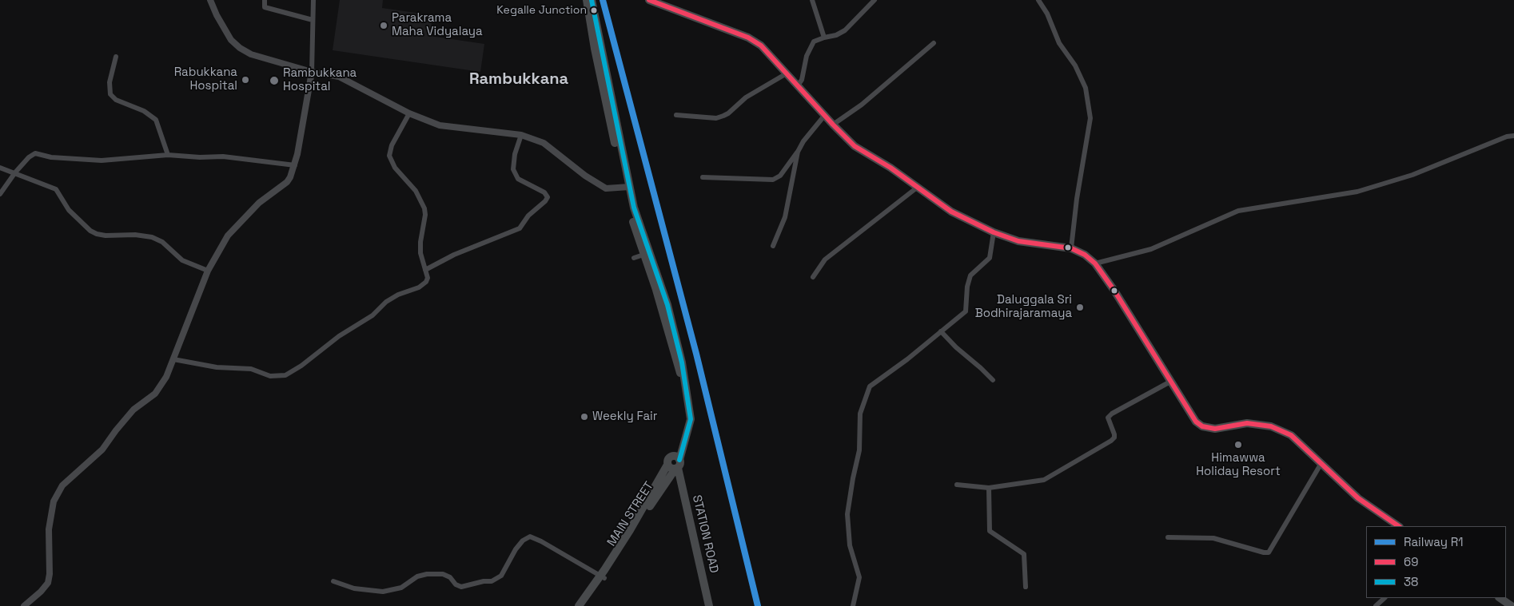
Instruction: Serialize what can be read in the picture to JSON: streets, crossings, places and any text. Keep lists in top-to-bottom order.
{
  "streets": {
    "main road": ["MAIN STREET", "STATION ROAD"]
  },
  "crossings": [
    ["MAIN STREET", "STATION ROAD"]
  ],
  "districts": ["Rambukkana"],
  "places": [
    "Kegalle Junction",
    "Parakrama Maha Vidyalaya",
    "Rabukkana Hospital",
    "Rambukkana Hospital",
    "Daluggala Sri Bodhirajaramaya",
    "Weekly Fair",
    "Himawwa Holiday Resort"
  ],
  "lines": ["rail line R1", "transit line 69", "transit line 38"],
  "legend": ["Railway R1", "69", "38"]
}
